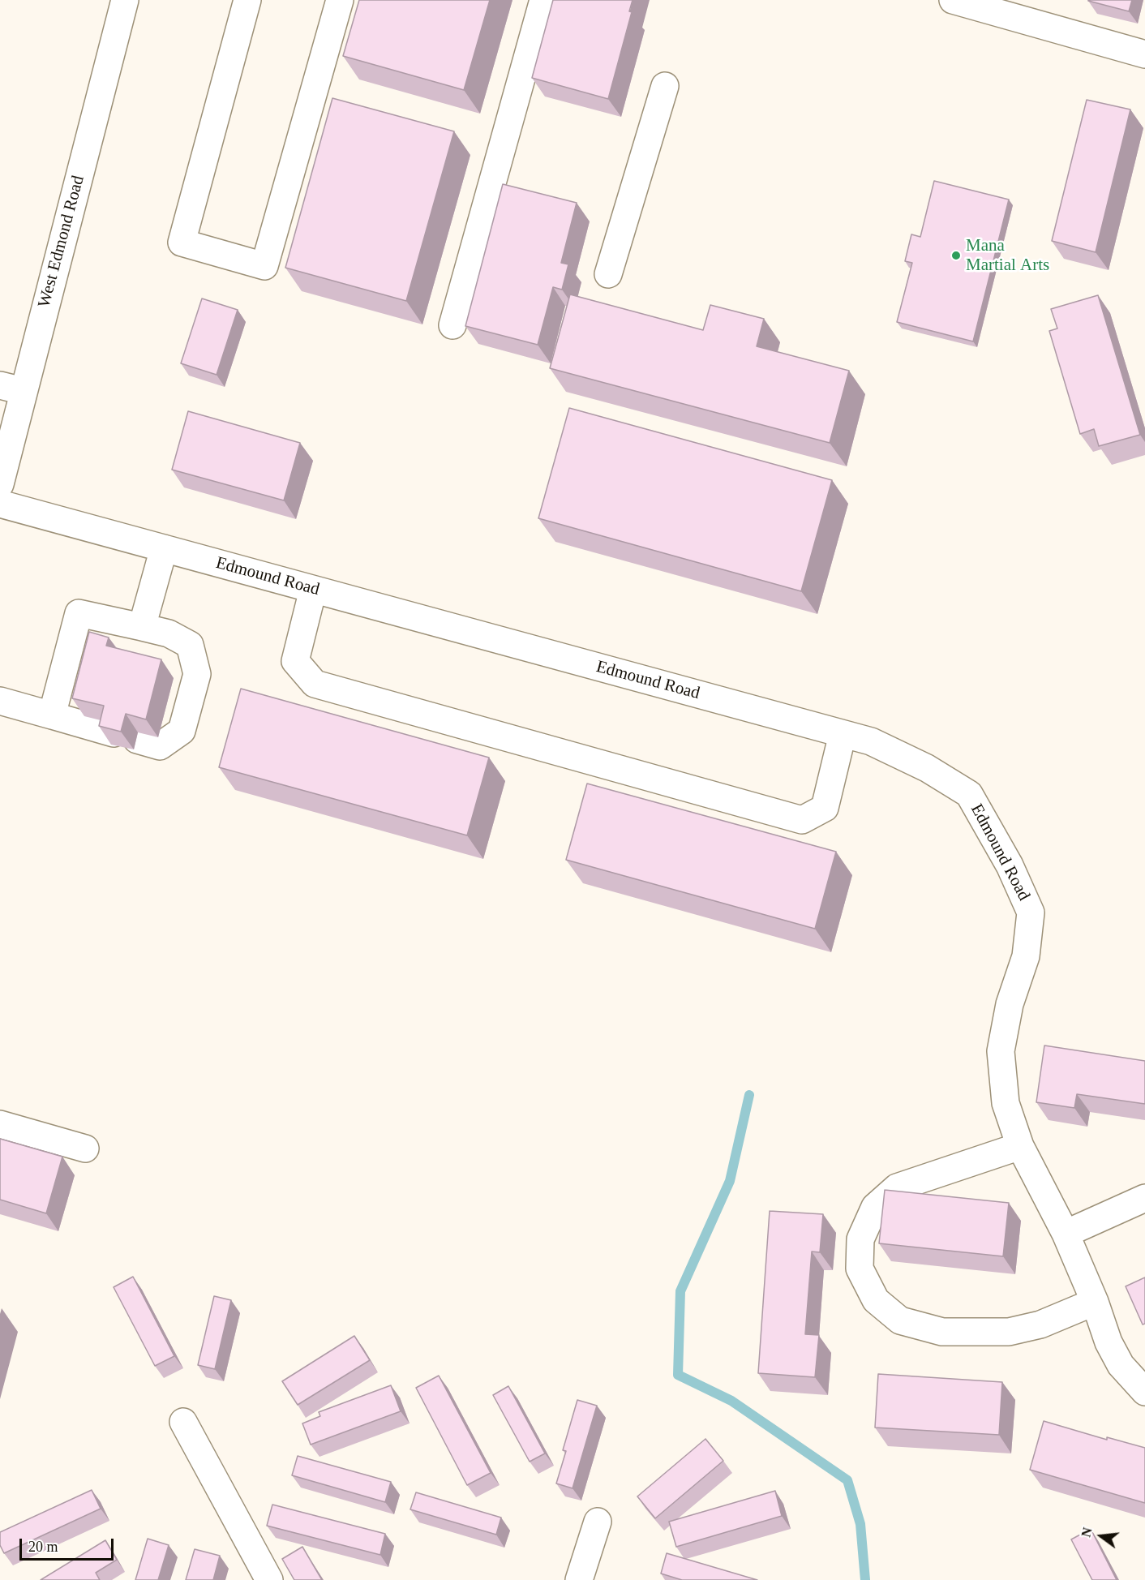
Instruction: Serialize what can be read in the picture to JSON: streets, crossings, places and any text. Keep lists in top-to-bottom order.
{
  "streets": {
    "street": ["West Edmond Road", "Edmound Road"]
  },
  "places": ["Mana Martial Arts"],
  "scale_bar": "20 m",
  "north": "left"
}
